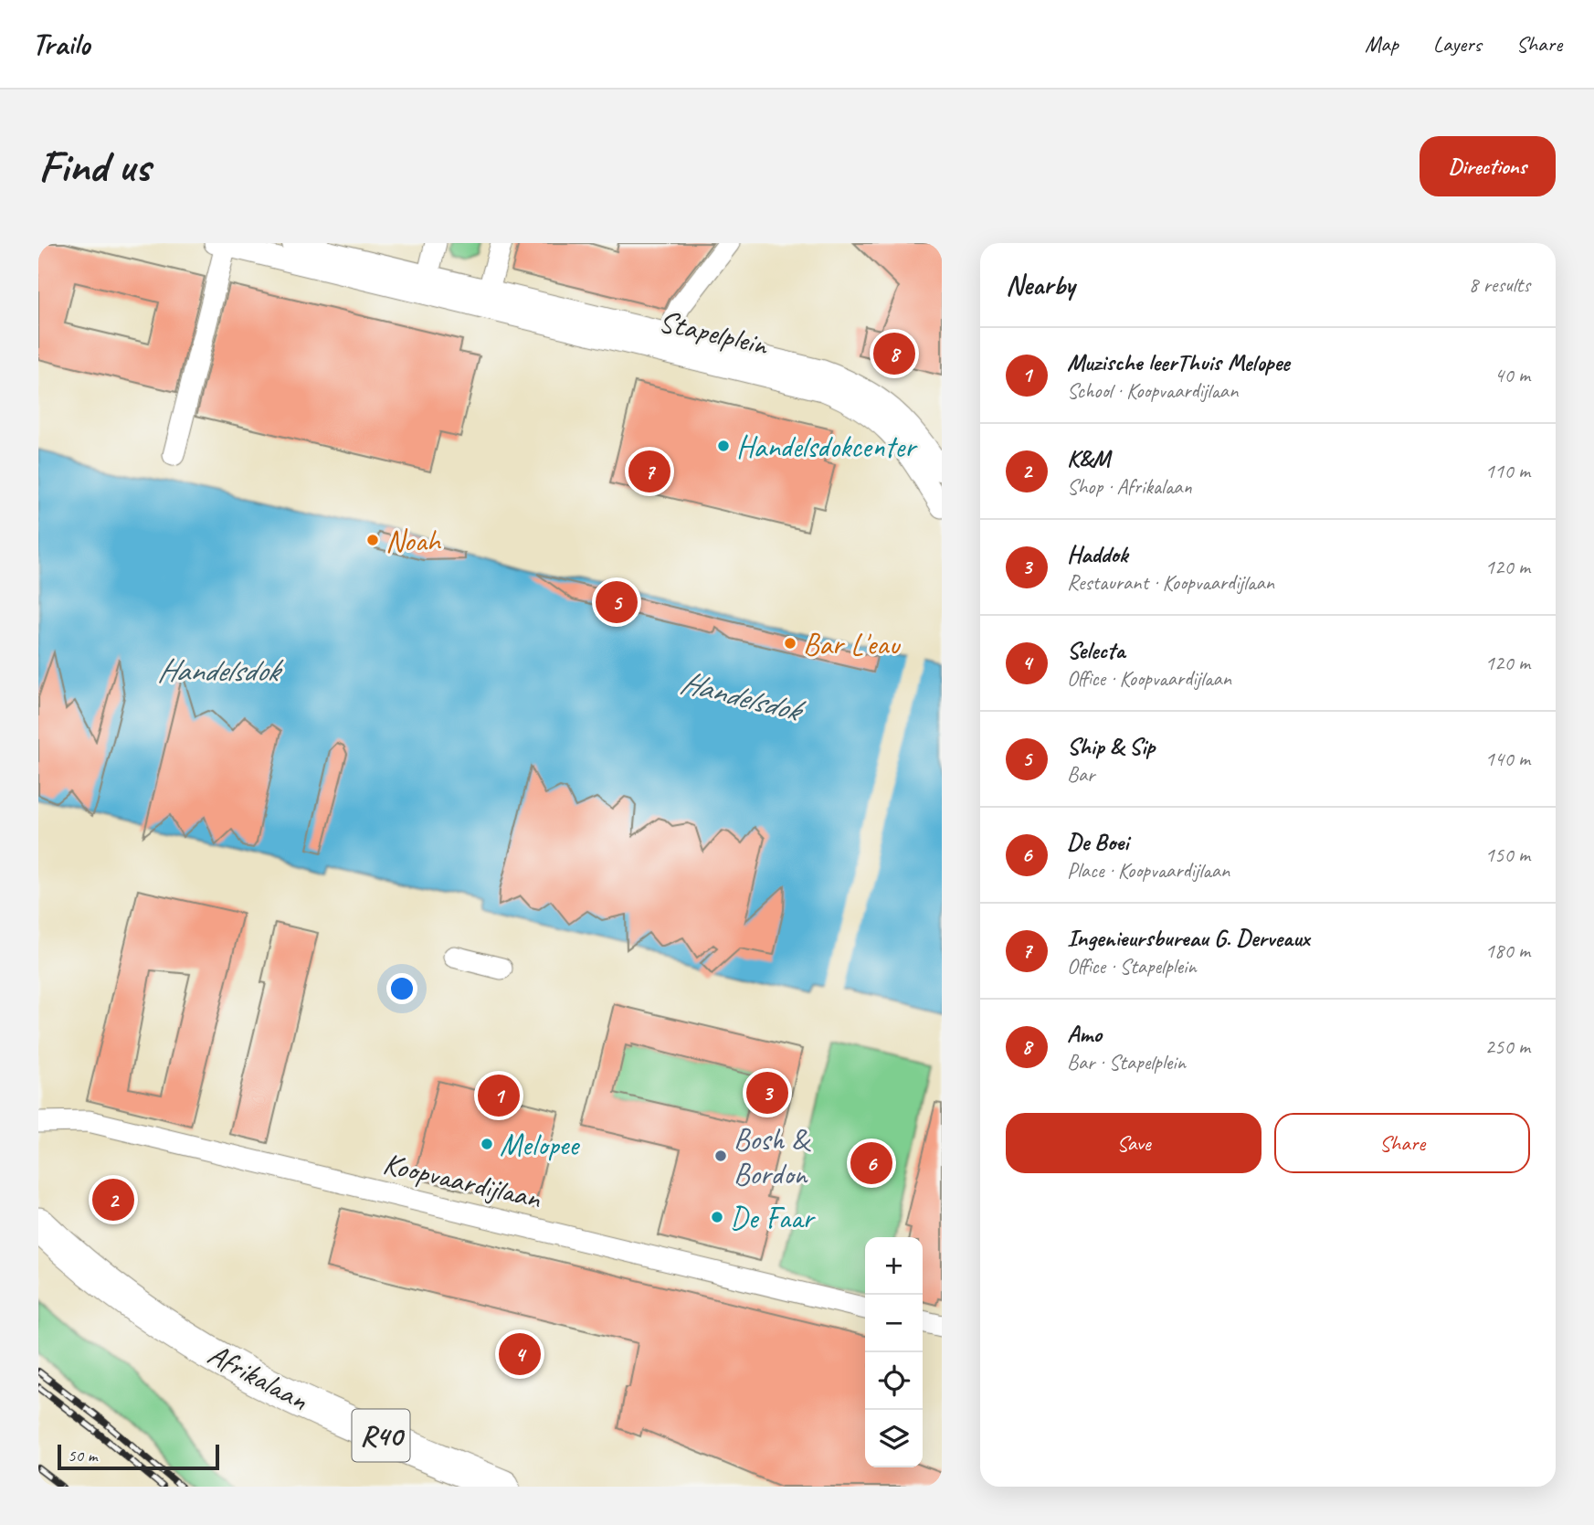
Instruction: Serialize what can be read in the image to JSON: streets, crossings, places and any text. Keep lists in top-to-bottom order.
{
  "streets": {
    "main road": ["Afrikalaan", "R40"],
    "street": ["Stapelplein", "Koopvaardijlaan"]
  },
  "water": ["Handelsdok"],
  "places": [
    "Handelsdokcenter",
    "Noah",
    "Bar L'eau",
    "Melopee",
    "Bosh & Bordon",
    "De Faar"
  ],
  "scale_bar": "50 m",
  "page": {
    "header": "Trailo",
    "nav": ["Map", "Layers", "Share"],
    "buttons": [
      "Directions",
      ["Save", "Share"]
    ],
    "title": "Find us",
    "heading": ["Nearby", "8 results"],
    "list": [
      {
        "mark": "1",
        "name": "Muzische leerThuis Melopee",
        "note": "School · Koopvaardijlaan",
        "value": "40 m"
      },
      {
        "mark": "2",
        "name": "K&M",
        "note": "Shop · Afrikalaan",
        "value": "110 m"
      },
      {
        "mark": "3",
        "name": "Haddok",
        "note": "Restaurant · Koopvaardijlaan",
        "value": "120 m"
      },
      {
        "mark": "4",
        "name": "Selecta",
        "note": "Office · Koopvaardijlaan",
        "value": "120 m"
      },
      {
        "mark": "5",
        "name": "Ship & Sip",
        "note": "Bar",
        "value": "140 m"
      },
      {
        "mark": "6",
        "name": "De Boei",
        "note": "Place · Koopvaardijlaan",
        "value": "150 m"
      },
      {
        "mark": "7",
        "name": "Ingenieursbureau G. Derveaux",
        "note": "Office · Stapelplein",
        "value": "180 m"
      },
      {
        "mark": "8",
        "name": "Amo",
        "note": "Bar · Stapelplein",
        "value": "250 m"
      }
    ],
    "pins": [
      "8",
      "7",
      "5",
      "3",
      "1",
      "6",
      "2",
      "4"
    ],
    "map_buttons": ["+", "−"],
    "scale": "50 m"
  }
}
